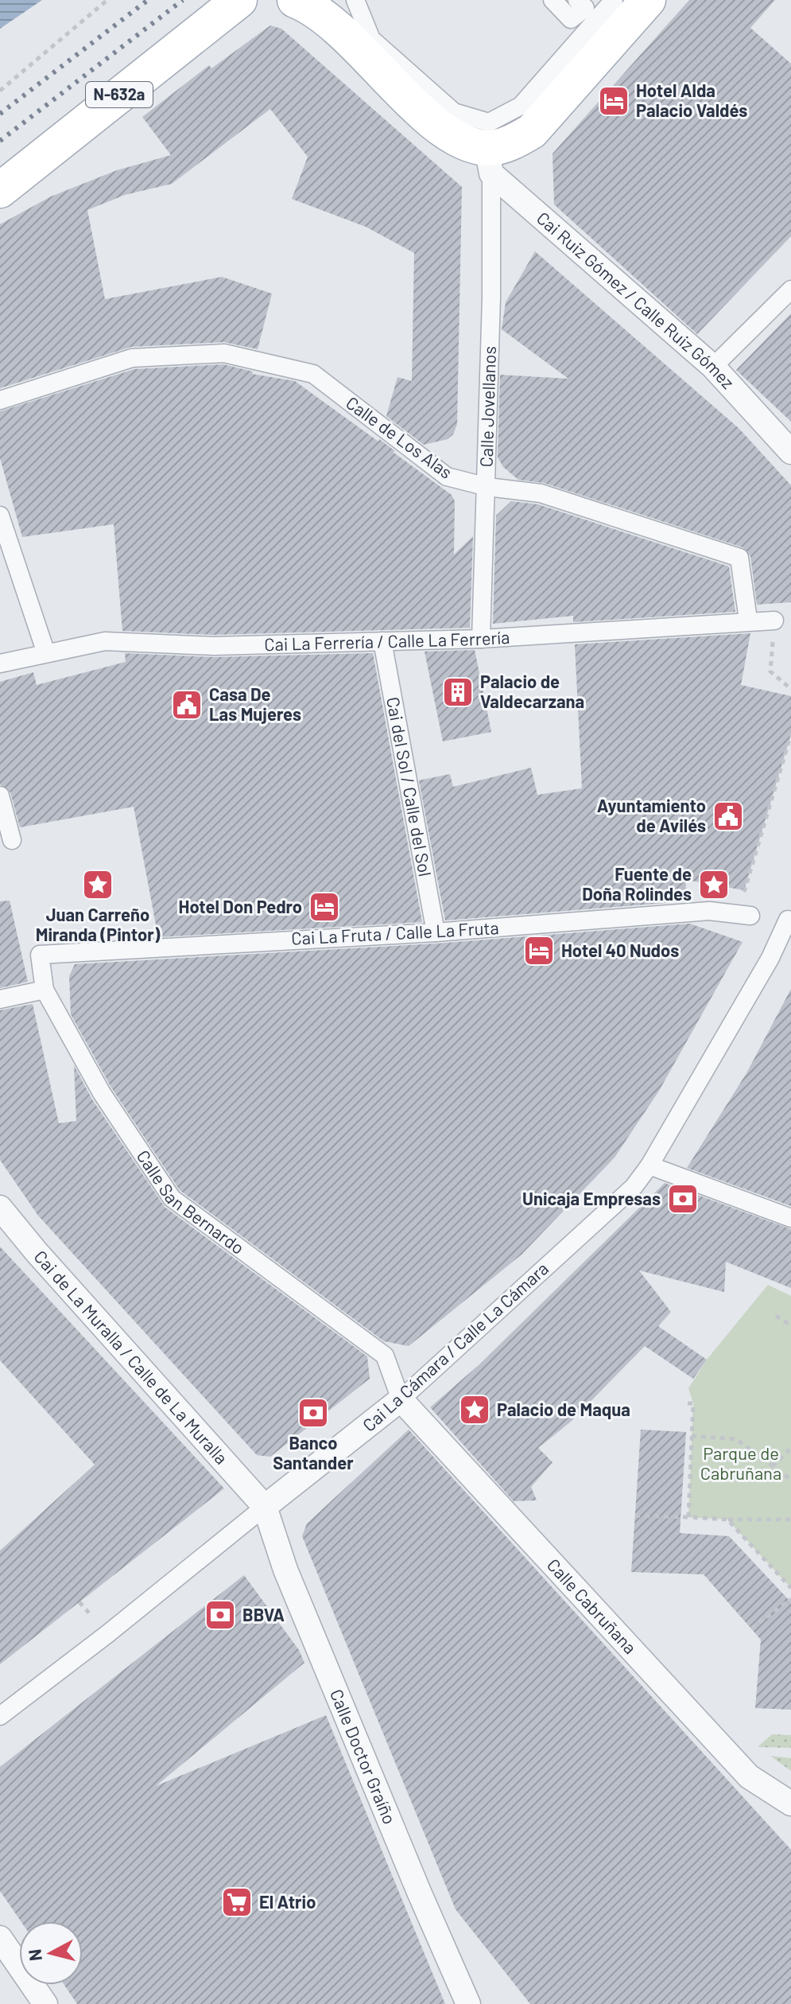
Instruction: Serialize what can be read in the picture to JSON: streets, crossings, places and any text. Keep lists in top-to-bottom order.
{
  "streets": {
    "main road": ["N-632a"],
    "street": [
      "Cai Ruiz Gómez / Calle Ruiz Gómez",
      "Calle Jovellanos",
      "Calle de Los Alas",
      "Cai La Ferrería / Calle La Ferrería",
      "Cai del Sol / Calle del Sol",
      "Cai La Fruta / Calle La Fruta",
      "Calle San Bernardo",
      "Cai La Cámara / Calle La Cámara",
      "Cai de La Muralla / Calle de La Muralla",
      "Calle Cabruñana",
      "Calle Doctor Graíño"
    ]
  },
  "crossings": [
    ["Cai Ruiz Gómez / Calle Ruiz Gómez", "Calle Jovellanos"],
    ["Calle Jovellanos", "Calle de Los Alas"],
    ["Calle Jovellanos", "Cai La Ferrería / Calle La Ferrería"],
    ["Calle de Los Alas", "Cai La Ferrería / Calle La Ferrería"],
    ["Cai La Ferrería / Calle La Ferrería", "Cai del Sol / Calle del Sol"],
    ["Cai del Sol / Calle del Sol", "Cai La Fruta / Calle La Fruta"],
    ["Cai La Fruta / Calle La Fruta", "Calle San Bernardo"],
    ["Calle San Bernardo", "Cai La Cámara / Calle La Cámara"],
    ["Calle San Bernardo", "Calle Cabruñana"],
    ["Cai La Cámara / Calle La Cámara", "Cai de La Muralla / Calle de La Muralla"],
    ["Cai La Cámara / Calle La Cámara", "Calle Cabruñana"],
    ["Cai La Cámara / Calle La Cámara", "Calle Doctor Graíño"],
    ["Cai de La Muralla / Calle de La Muralla", "Calle Doctor Graíño"]
  ],
  "parks": ["Parque de Cabruñana"],
  "places": {
    "hotel": ["Hotel Alda Palacio Valdés", "Hotel Don Pedro", "Hotel 40 Nudos"],
    "building": ["Palacio de Valdecarzana"],
    "public building": ["Casa De Las Mujeres", "Ayuntamiento de Avilés"],
    "place": ["Juan Carreño Miranda (Pintor)", "Fuente de Doña Rolindes", "Palacio de Maqua"],
    "bank": ["Unicaja Empresas", "Banco Santander", "BBVA"],
    "supermarket": ["El Atrio"]
  },
  "north": "left"
}
